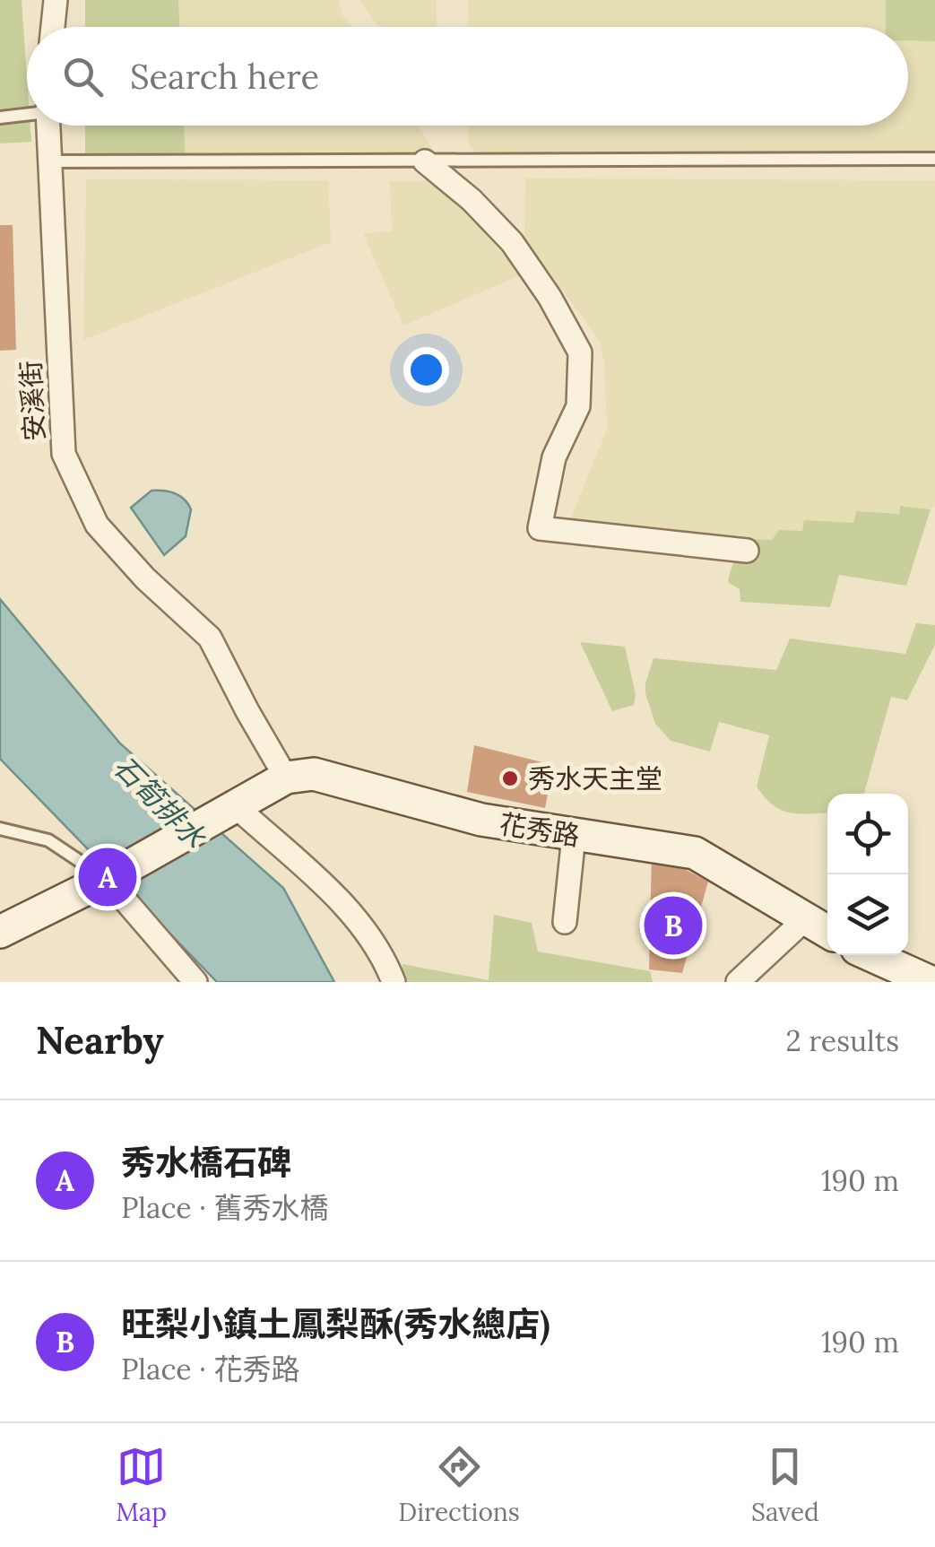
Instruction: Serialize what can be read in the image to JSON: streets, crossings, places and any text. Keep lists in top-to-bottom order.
{
  "streets": {
    "street": ["安溪街", "花秀路"]
  },
  "crossings": [
    ["安溪街", "花秀路"]
  ],
  "water": ["石筍排水"],
  "places": ["秀水天主堂"],
  "page": {
    "search": "Search here",
    "pins": ["A", "B"],
    "heading": ["Nearby", "2 results"],
    "list": [
      {
        "mark": "A",
        "name": "秀水橋石碑",
        "note": "Place · 舊秀水橋",
        "value": "190 m"
      },
      {
        "mark": "B",
        "name": "旺梨小鎮土鳳梨酥(秀水總店)",
        "note": "Place · 花秀路",
        "value": "190 m"
      }
    ],
    "nav": ["Map", "Directions", "Saved"]
  }
}
